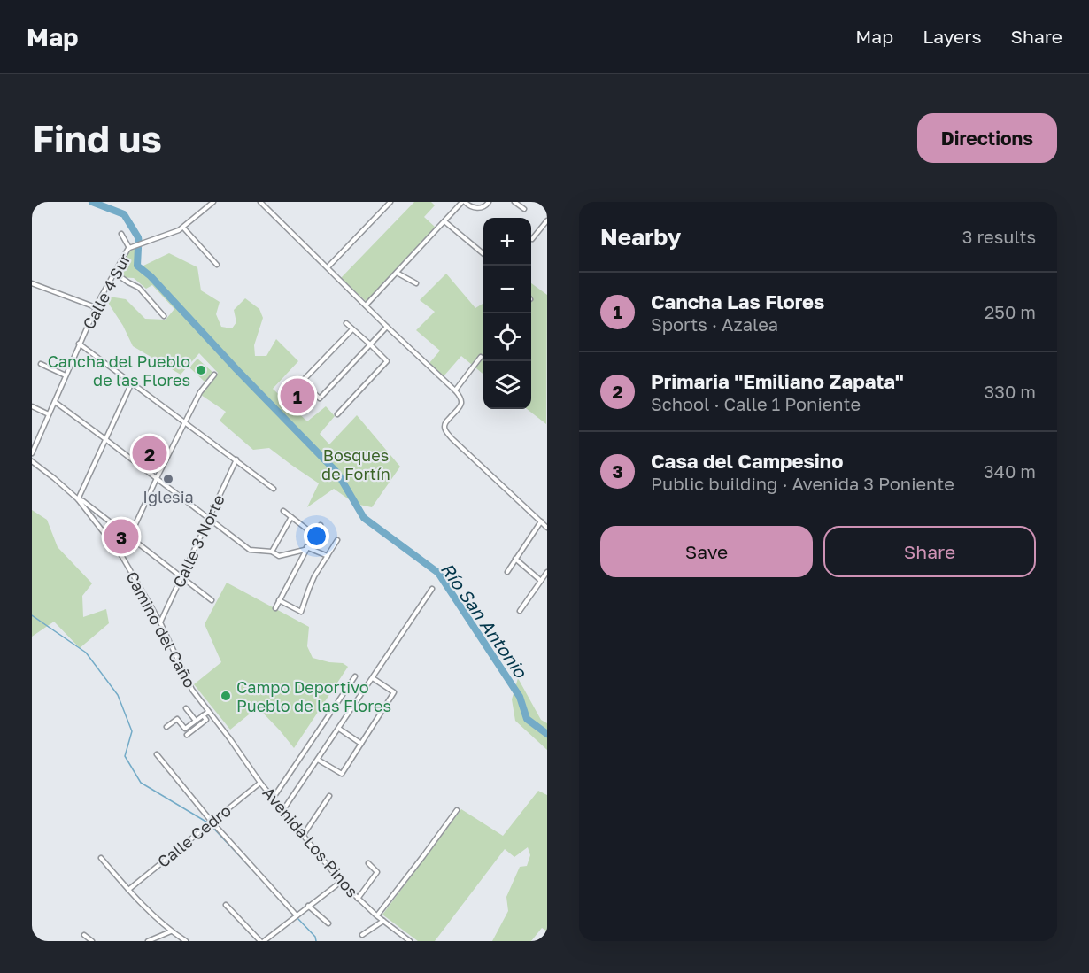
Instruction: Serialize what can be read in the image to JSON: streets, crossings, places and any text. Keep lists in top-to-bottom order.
{
  "streets": {
    "street": [
      "Calle 4 Sur",
      "Calle 3 Norte",
      "Camino del Caño",
      "Calle Cedro",
      "Avenida Los Pinos"
    ]
  },
  "crossings": [
    ["Calle 3 Norte", "Camino del Caño"],
    ["Camino del Caño", "Calle Cedro"],
    ["Camino del Caño", "Avenida Los Pinos"],
    ["Calle Cedro", "Avenida Los Pinos"]
  ],
  "water": ["Río San Antonio"],
  "parks": ["Bosques de Fortín"],
  "places": ["Cancha del Pueblo de las Flores", "Iglesia", "Campo Deportivo Pueblo de las Flores"],
  "page": {
    "header": "Map",
    "nav": ["Map", "Layers", "Share"],
    "buttons": [
      "Directions",
      ["Save", "Share"]
    ],
    "title": "Find us",
    "heading": ["Nearby", "3 results"],
    "map_buttons": ["+", "−"],
    "list": [
      {
        "mark": "1",
        "name": "Cancha Las Flores",
        "note": "Sports · Azalea",
        "value": "250 m"
      },
      {
        "mark": "2",
        "name": "Primaria \"Emiliano Zapata\"",
        "note": "School · Calle 1 Poniente",
        "value": "330 m"
      },
      {
        "mark": "3",
        "name": "Casa del Campesino",
        "note": "Public building · Avenida 3 Poniente",
        "value": "340 m"
      }
    ],
    "pins": ["1", "2", "3"]
  }
}
